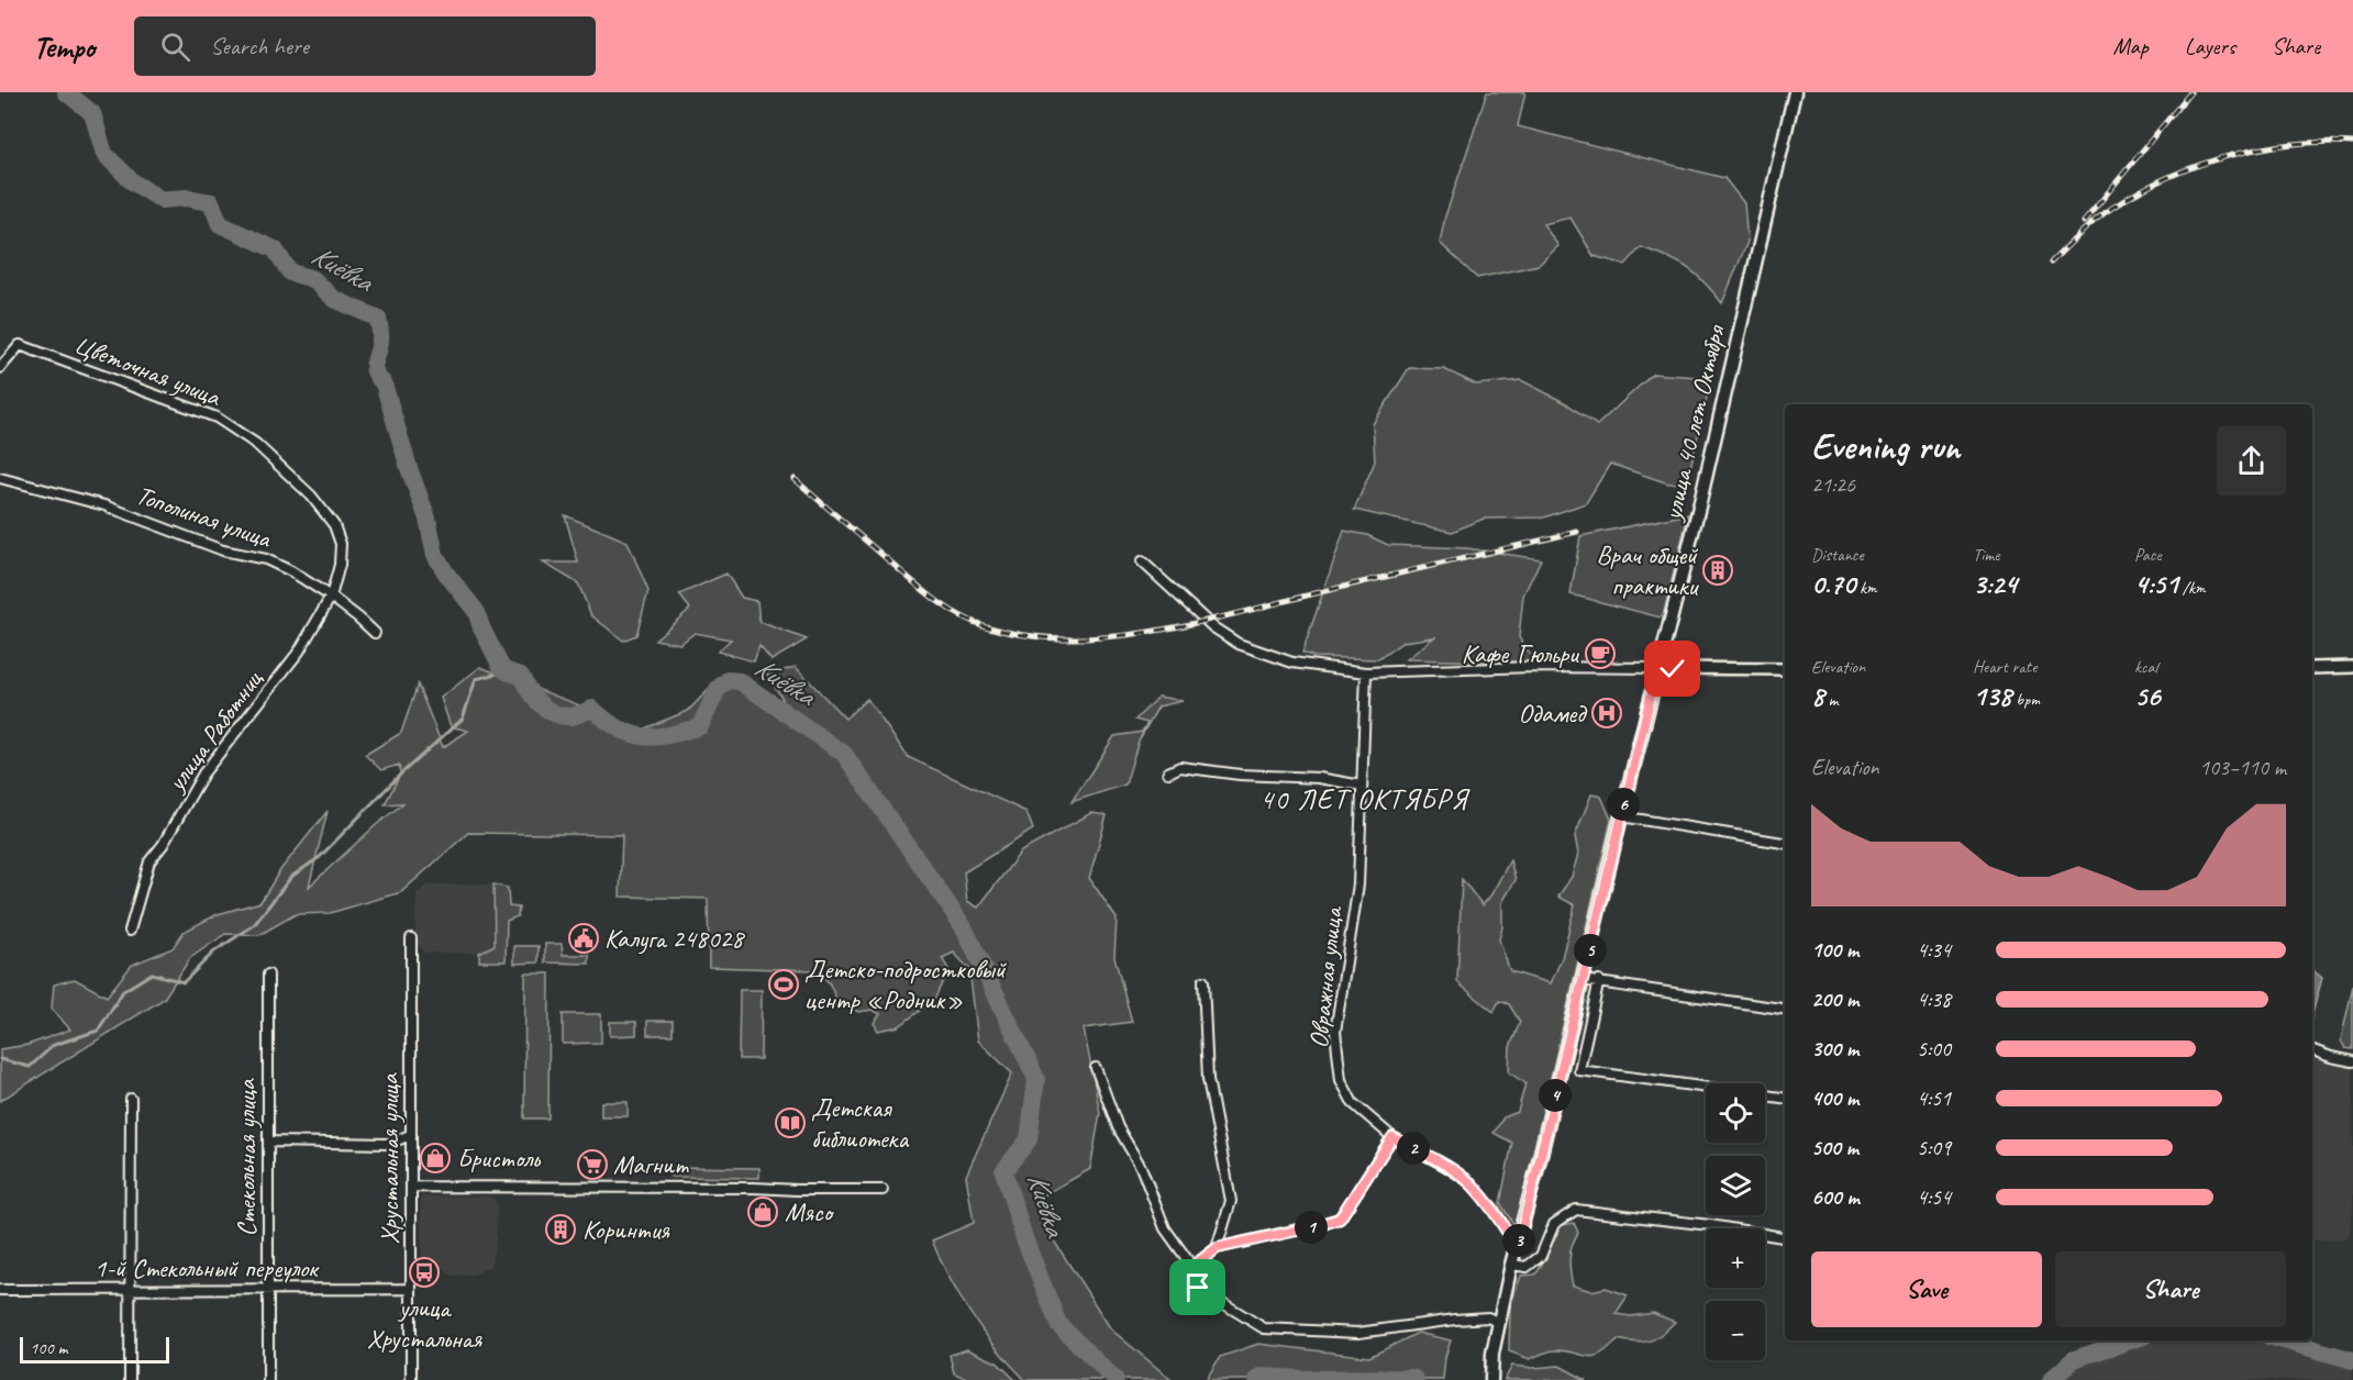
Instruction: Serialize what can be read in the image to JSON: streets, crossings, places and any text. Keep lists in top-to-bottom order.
{
  "streets": {
    "main road": ["улица 40 лет Октября"],
    "street": [
      "Цветочная улица",
      "Тополиная улица",
      "улица Работниц",
      "Овражная улица",
      "Стекольная улица",
      "Хрустальная улица",
      "1-й Стекольный переулок"
    ]
  },
  "crossings": [
    ["Цветочная улица", "Тополиная улица"],
    ["Цветочная улица", "улица Работниц"],
    ["улица 40 лет Октября", "Овражная улица"],
    ["Тополиная улица", "улица Работниц"],
    ["Стекольная улица", "1-й Стекольный переулок"],
    ["Хрустальная улица", "1-й Стекольный переулок"]
  ],
  "districts": ["40 ЛЕТ ОКТЯБРЯ"],
  "water": ["Киёвка"],
  "places": {
    "building": ["Врач общей практики", "Коринтия"],
    "cafe": ["Кафе Гюльри"],
    "hospital": ["Одамед"],
    "public building": ["Калуга 248028"],
    "sports": ["Детско-подростковый центр «Родник»"],
    "library": ["Детская библиотека"],
    "shop": ["Бристоль", "Мясо"],
    "supermarket": ["Магнит"],
    "bus stop": ["улица Хрустальная"]
  },
  "scale_bar": "100 m",
  "page": {
    "header": "Tempo",
    "search": "Search here",
    "nav": ["Map", "Layers", "Share"],
    "heading": ["Evening run", "21:26"],
    "stats": [
      ["Distance", "0.70 km"],
      ["Time", "3:24"],
      ["Pace", "4:51 /km"],
      ["Elevation", "8 m"],
      ["Heart rate", "138 bpm"],
      ["kcal", "56"]
    ],
    "chart": ["Elevation", "103–110 m"],
    "pins": [
      "6",
      "5",
      "4",
      "2",
      "1",
      "3"
    ],
    "list": [
      {
        "name": "100 m",
        "note": "4:34"
      },
      {
        "name": "200 m",
        "note": "4:38"
      },
      {
        "name": "300 m",
        "note": "5:00"
      },
      {
        "name": "400 m",
        "note": "4:51"
      },
      {
        "name": "500 m",
        "note": "5:09"
      },
      {
        "name": "600 m",
        "note": "4:54"
      }
    ],
    "map_buttons": ["+", "−"],
    "buttons": ["Save", "Share"],
    "scale": "100 m"
  }
}
